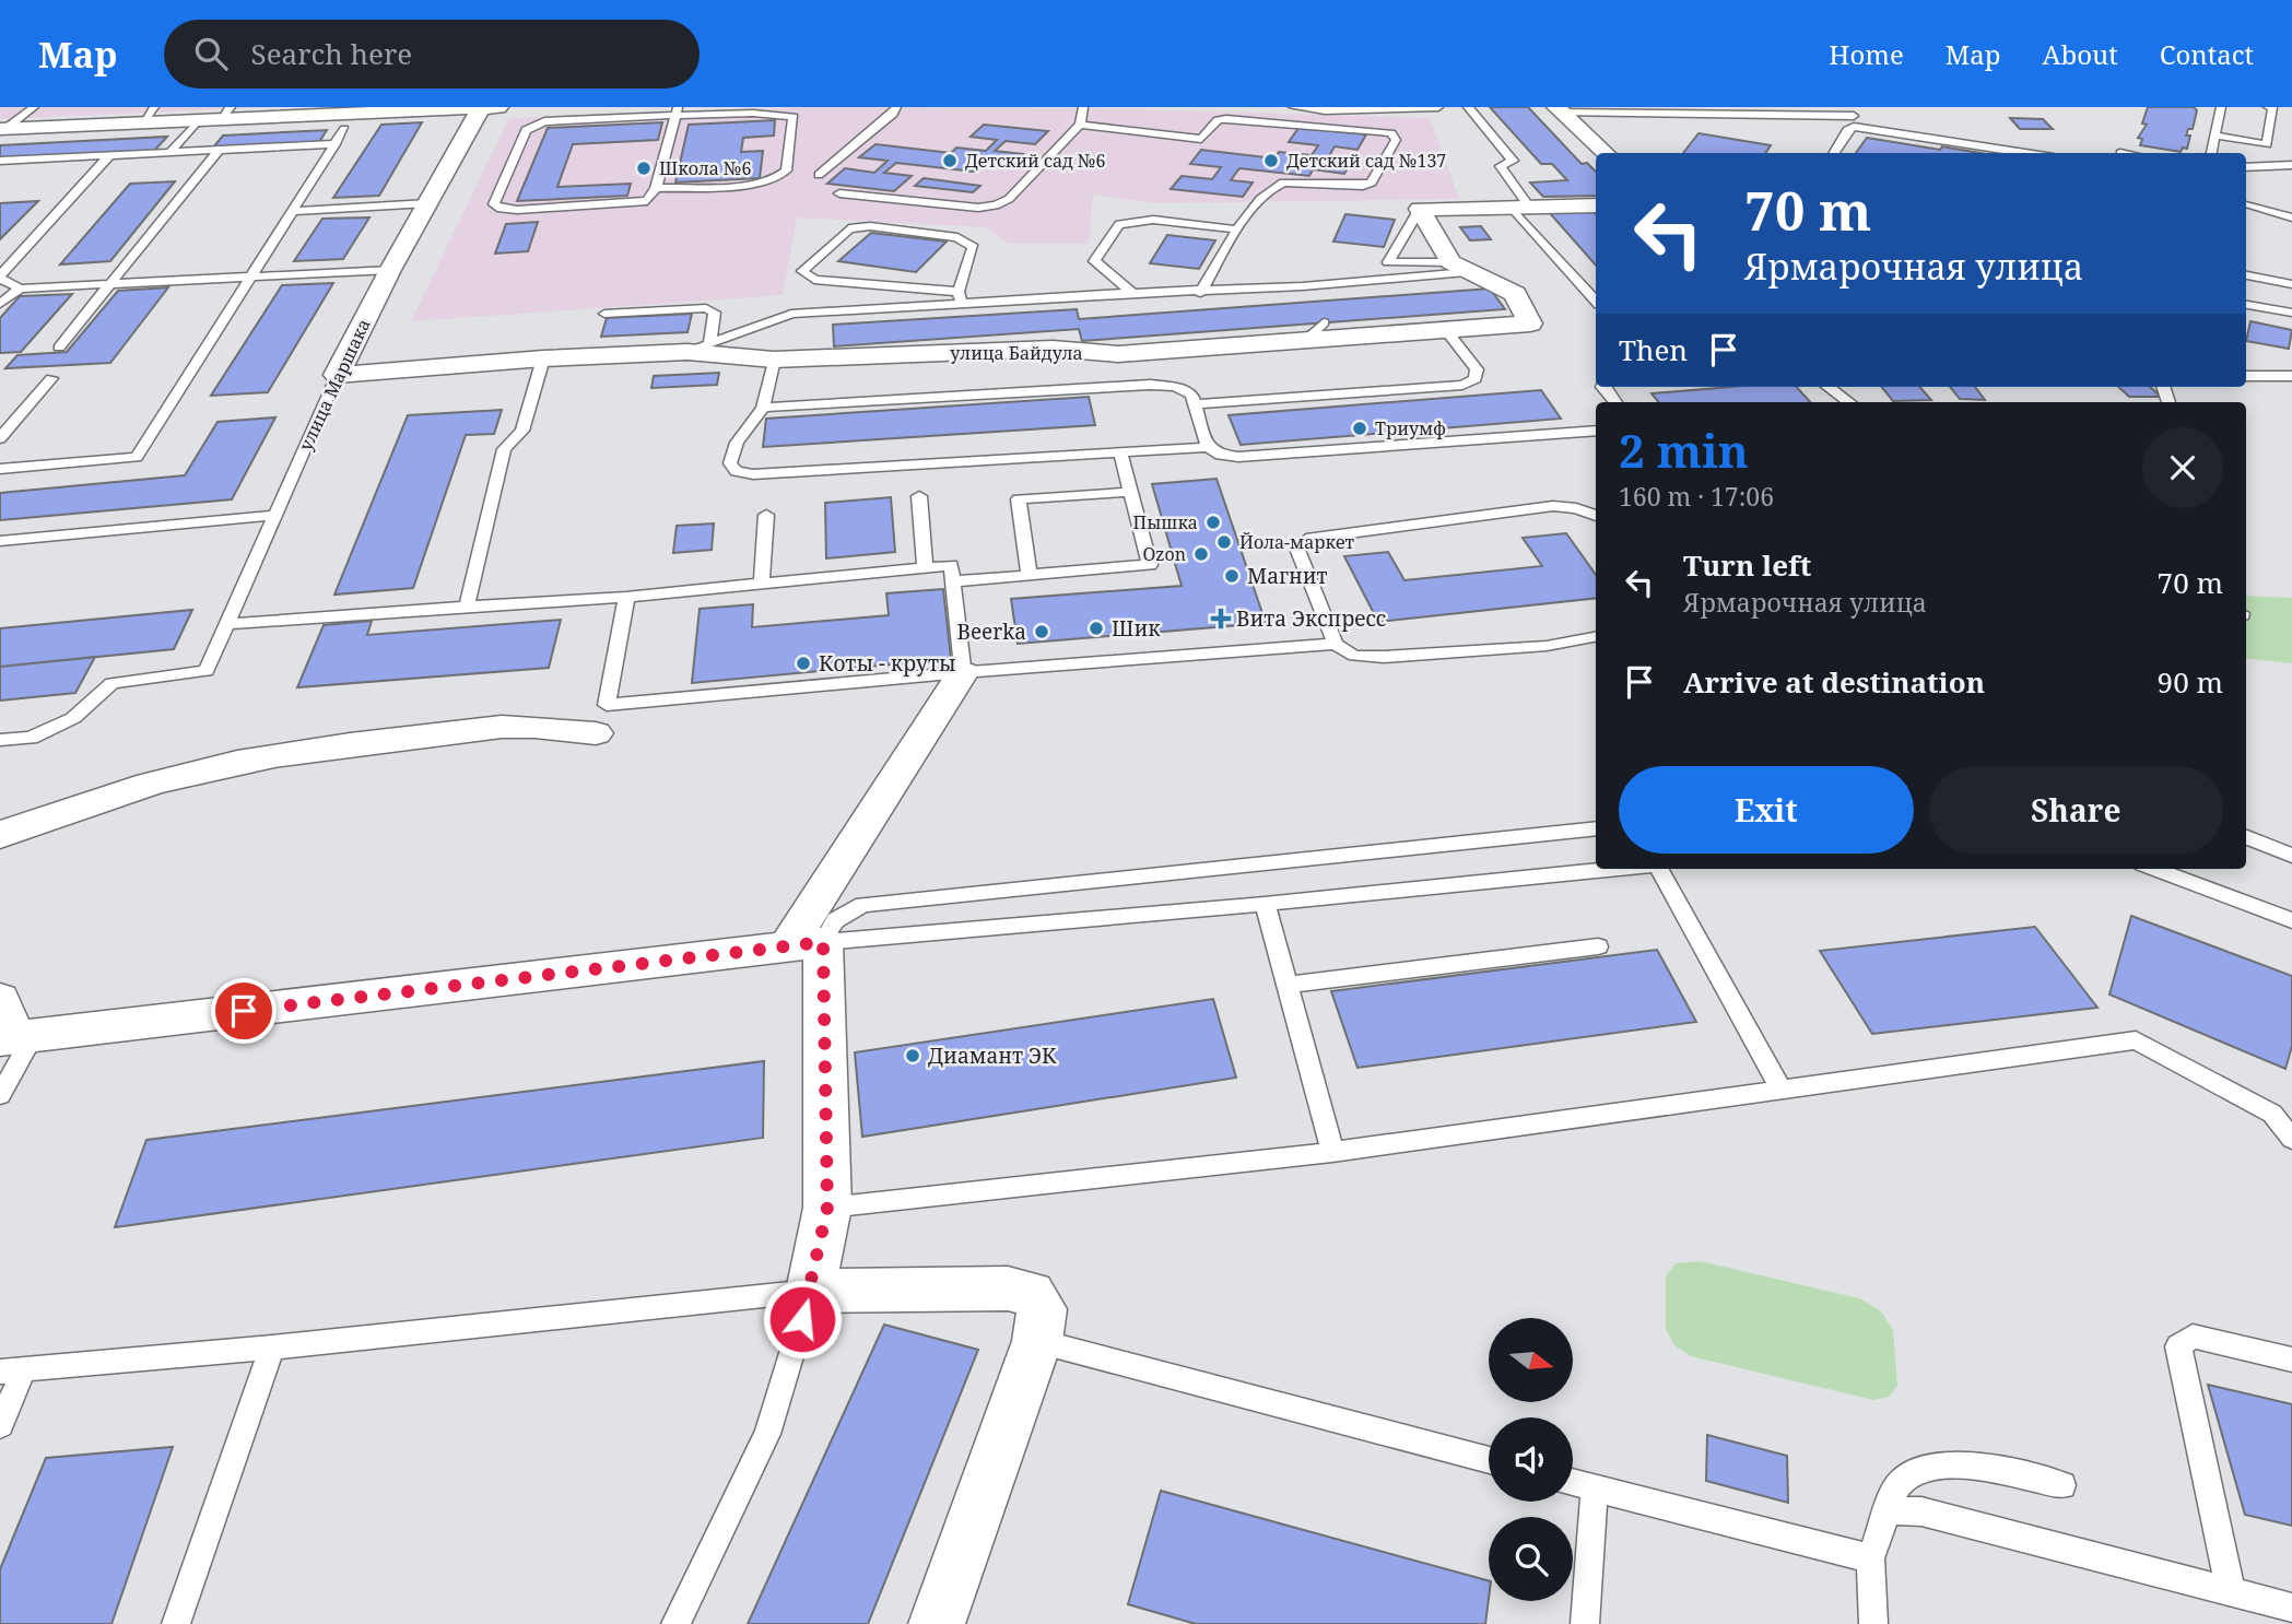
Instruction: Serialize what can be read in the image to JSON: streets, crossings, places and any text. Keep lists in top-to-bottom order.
{
  "streets": {
    "street": ["улица Байдула", "улица Маршака"]
  },
  "crossings": [
    ["улица Байдула", "улица Маршака"]
  ],
  "places": {
    "other": [
      "Детский сад №6",
      "Детский сад №137",
      "Школа №6",
      "Триумф",
      "Пышка",
      "Йола-маркет",
      "Ozon",
      "Магнит",
      "Шик",
      "Beerka",
      "Коты - круты",
      "Диамант ЭК"
    ],
    "health": ["Вита Экспресс"]
  },
  "north": "right",
  "page": {
    "header": "Map",
    "search": "Search here",
    "nav": [
      "Home",
      "Map",
      "About",
      "Contact"
    ],
    "turn": ["70 m", "Ярмарочная улица"],
    "then": "Then",
    "heading": ["2 min", "160 m · 17:06"],
    "list": [
      {
        "name": "Turn left",
        "note": "Ярмарочная улица",
        "value": "70 m"
      },
      {
        "name": "Arrive at destination",
        "value": "90 m"
      }
    ],
    "buttons": ["Exit", "Share"]
  }
}
